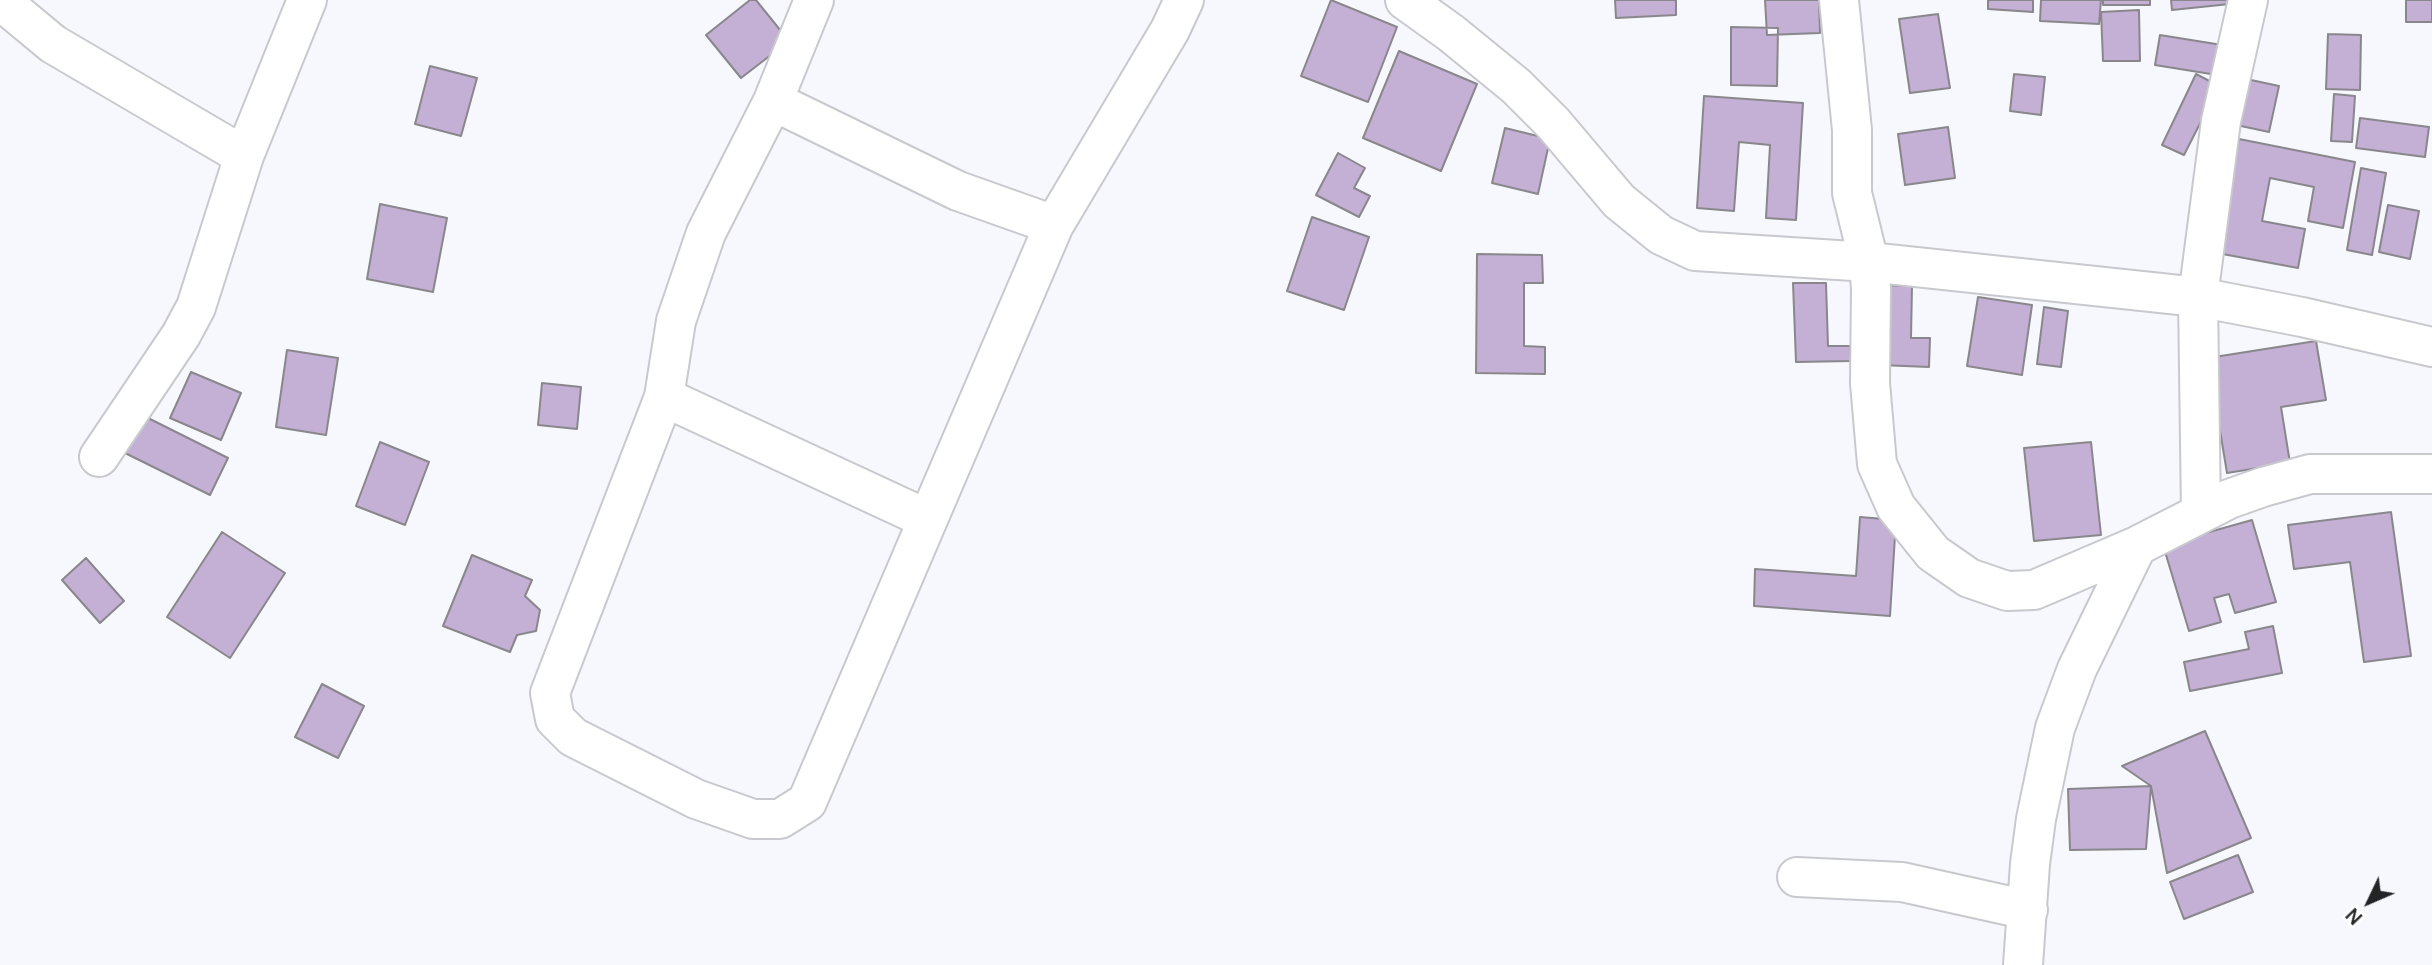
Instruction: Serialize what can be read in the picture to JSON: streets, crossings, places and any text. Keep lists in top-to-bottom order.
{
  "north": "bottom left"
}
